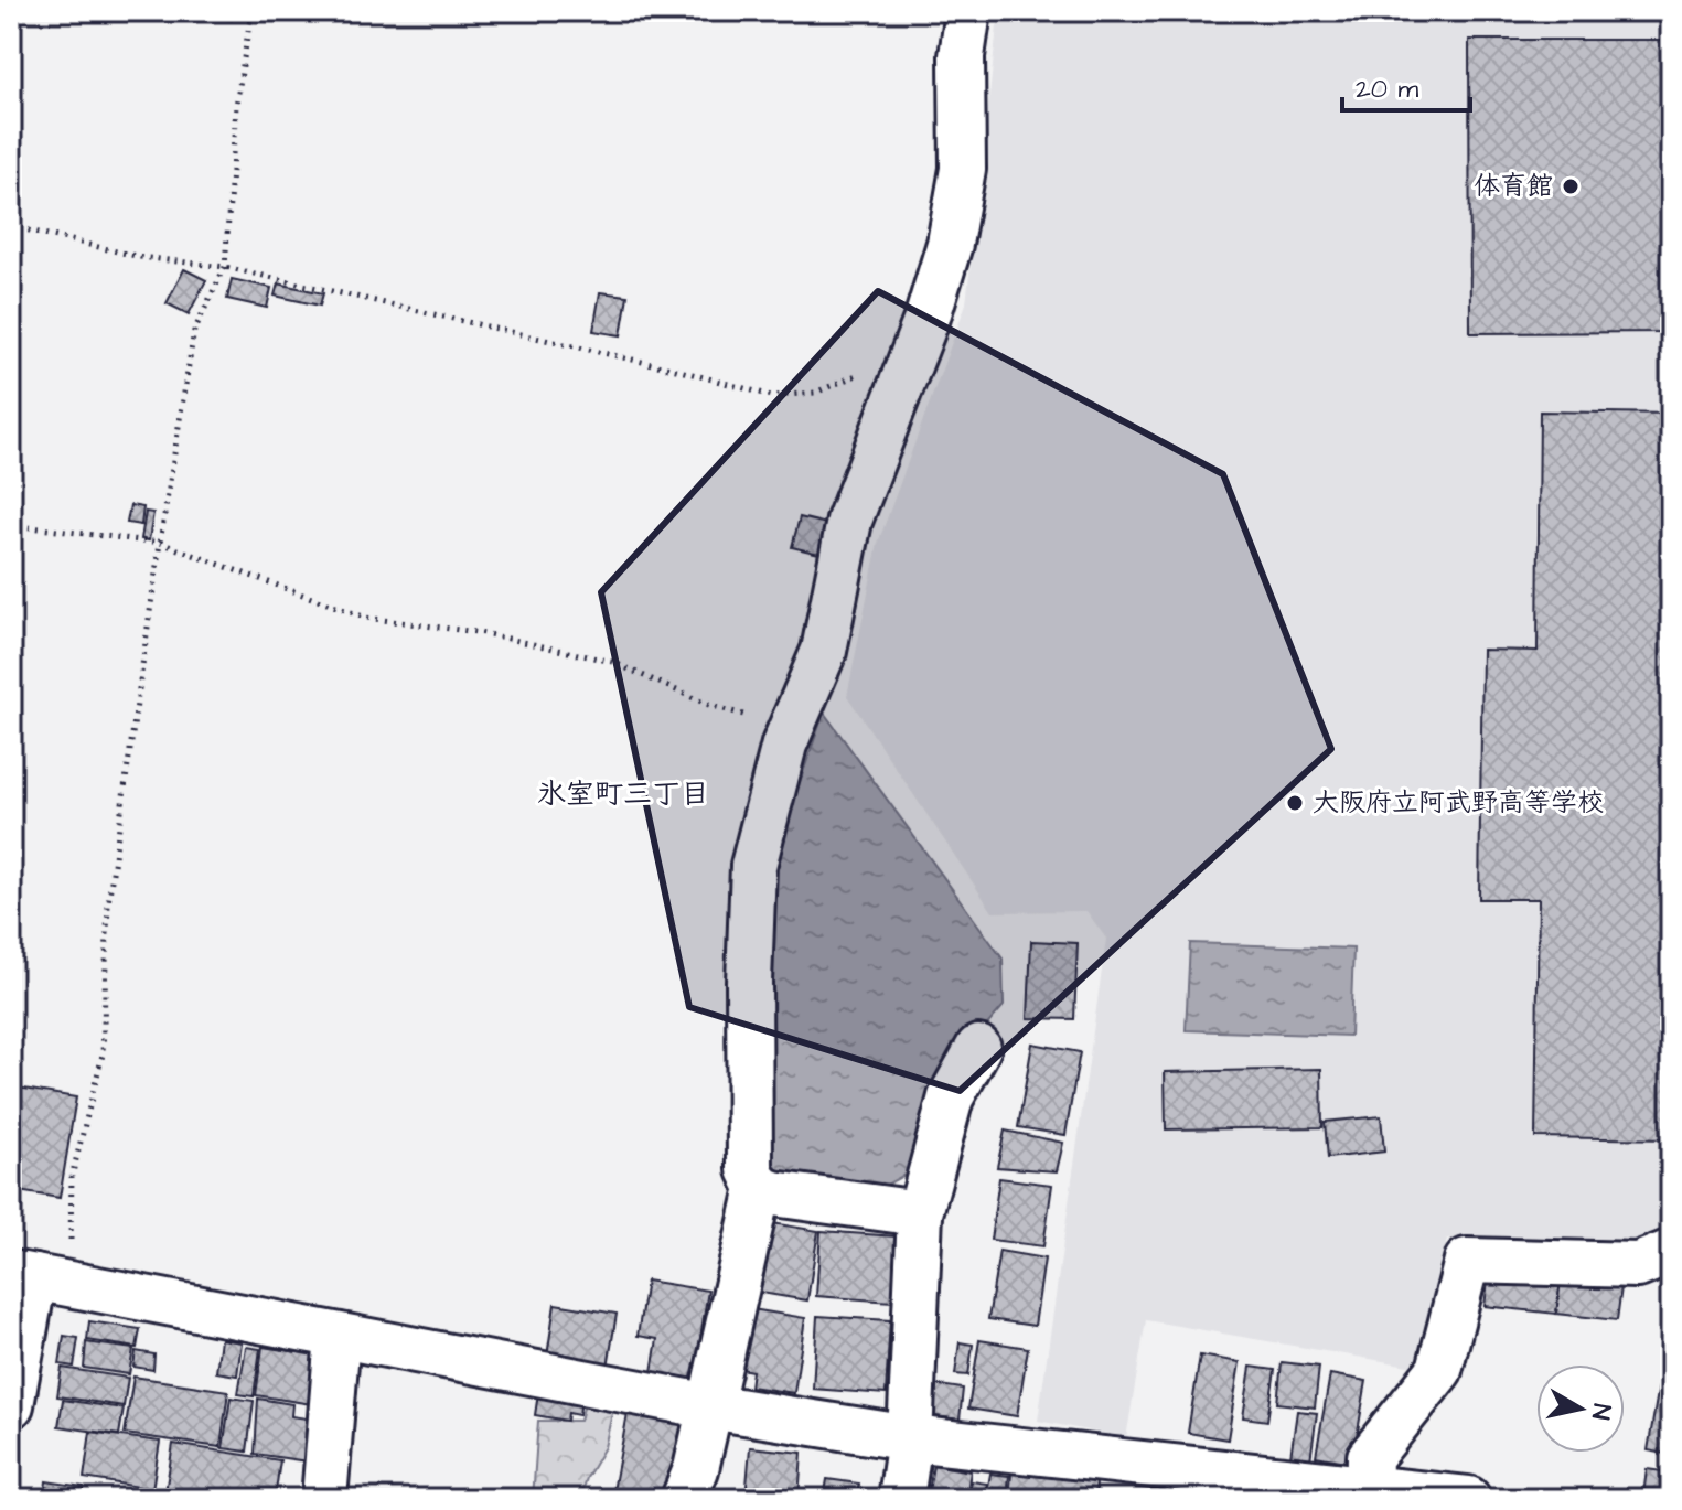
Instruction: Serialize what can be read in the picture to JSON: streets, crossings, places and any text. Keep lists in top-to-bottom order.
{
  "districts": ["氷室町三丁目"],
  "places": ["体育館", "大阪府立阿武野高等学校"],
  "scale_bar": "20 m",
  "north": "right"
}
